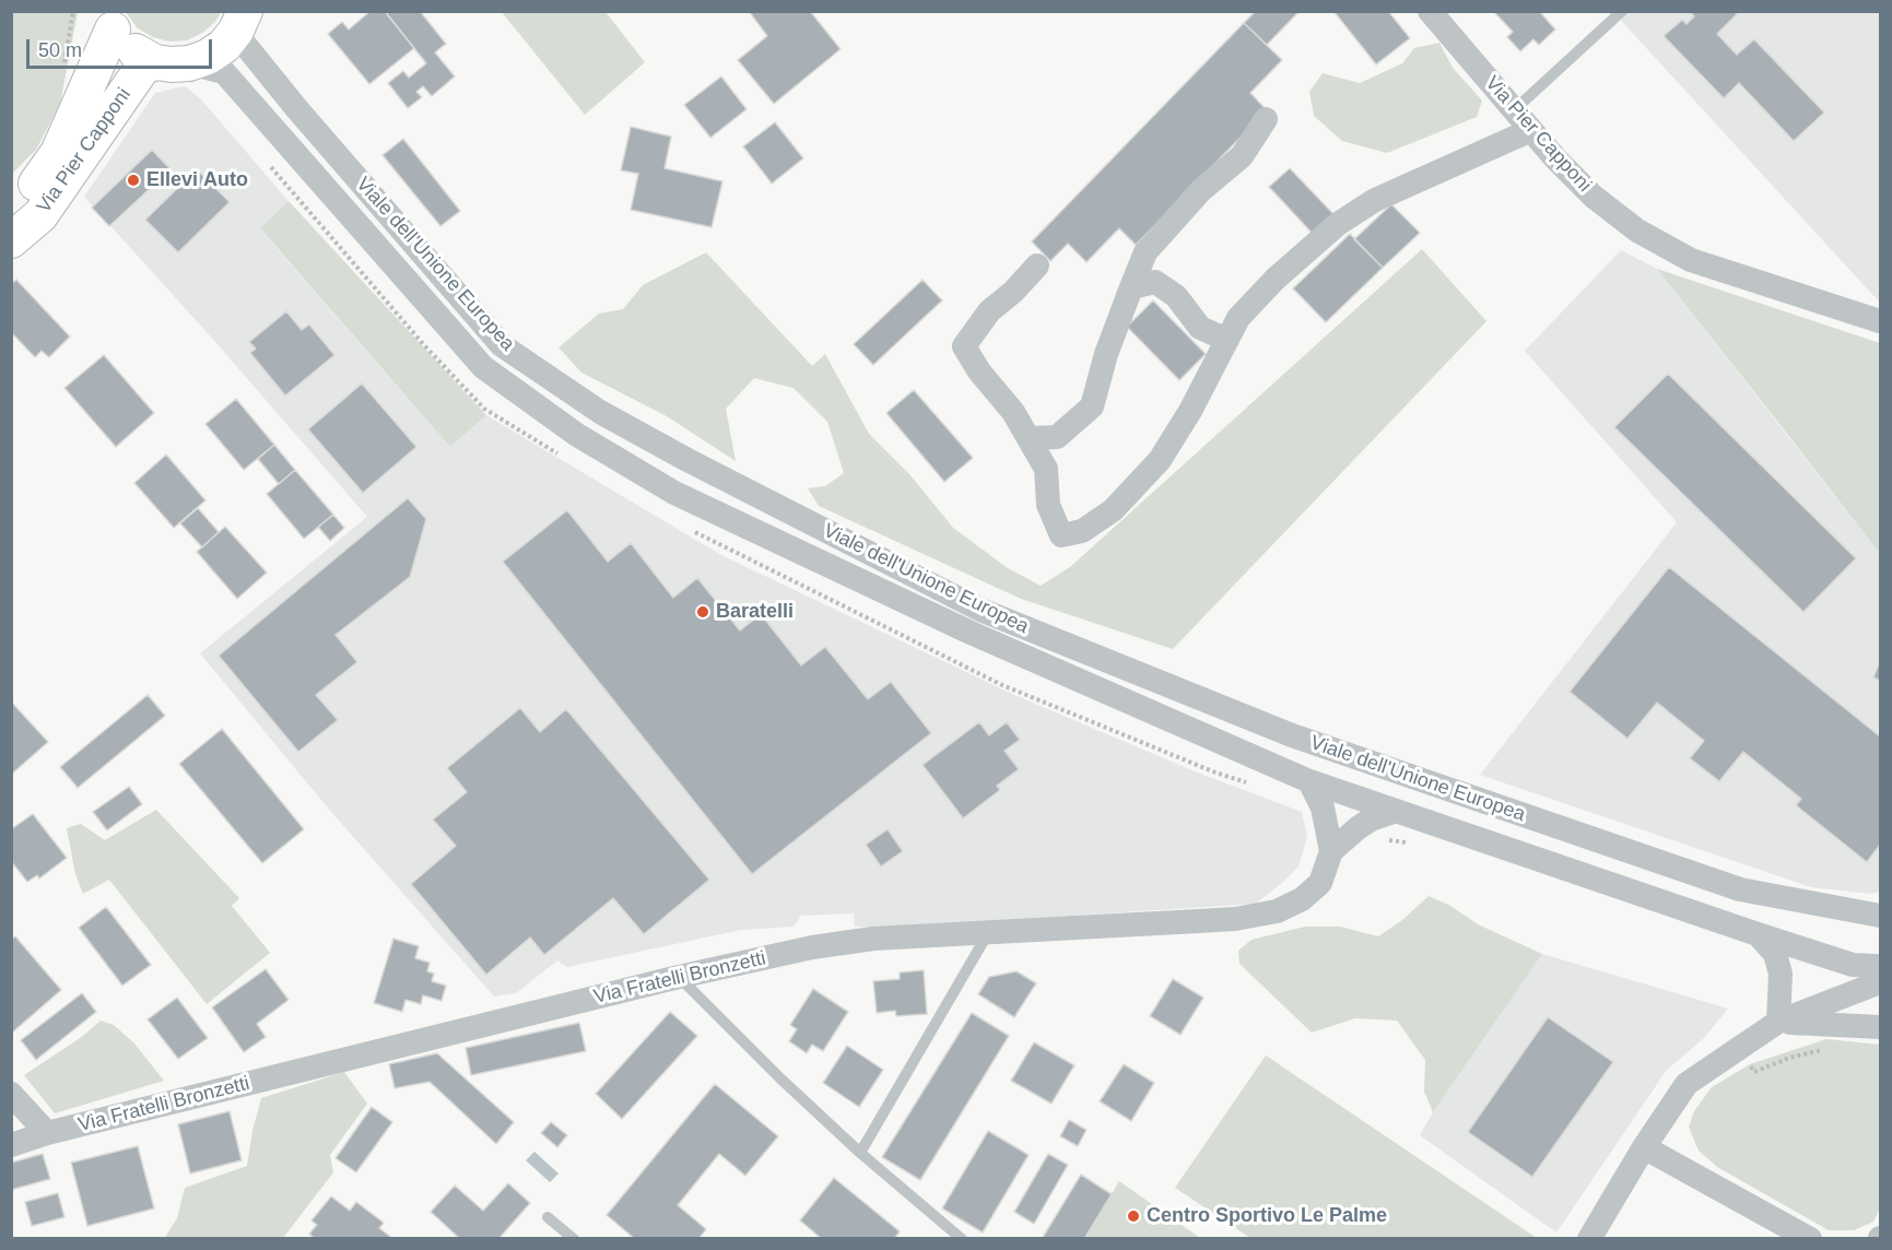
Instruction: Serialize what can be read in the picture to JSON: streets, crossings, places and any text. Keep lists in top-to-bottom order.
{
  "streets": {
    "main road": ["Via Pier Capponi"],
    "street": ["Viale dell'Unione Europea", "Via Fratelli Bronzetti"]
  },
  "crossings": [
    ["Via Pier Capponi", "Viale dell'Unione Europea"],
    ["Viale dell'Unione Europea", "Via Fratelli Bronzetti"]
  ],
  "places": ["Ellevi Auto", "Baratelli", "Centro Sportivo Le Palme"],
  "scale_bar": "50 m"
}
